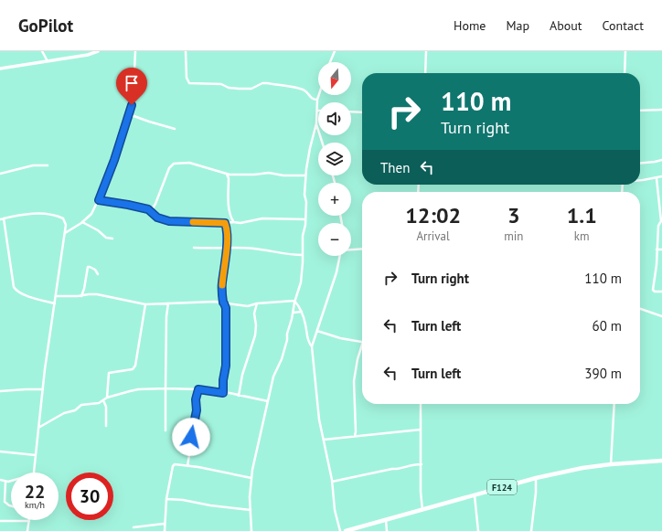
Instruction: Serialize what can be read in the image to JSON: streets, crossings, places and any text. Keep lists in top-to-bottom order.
{
  "streets": {
    "main road": ["F124"]
  },
  "north": "bottom",
  "page": {
    "header": "GoPilot",
    "nav": [
      "Home",
      "Map",
      "About",
      "Contact"
    ],
    "map_buttons": ["+", "−"],
    "turn": ["110 m", "Turn right"],
    "then": "Then",
    "eta": [
      "12:02",
      "Arrival",
      "3",
      "min",
      "1.1",
      "km"
    ],
    "list": [
      {
        "name": "Turn right",
        "value": "110 m"
      },
      {
        "name": "Turn left",
        "value": "60 m"
      },
      {
        "name": "Turn left",
        "value": "390 m"
      }
    ],
    "speed": "22 km/h",
    "limit": "30"
  }
}
